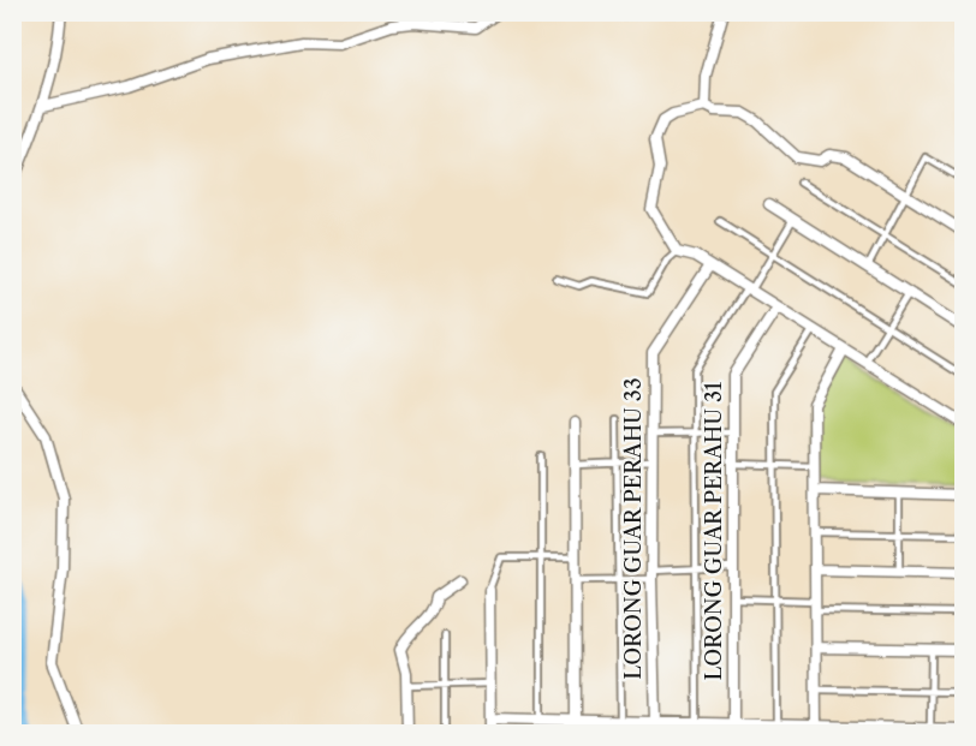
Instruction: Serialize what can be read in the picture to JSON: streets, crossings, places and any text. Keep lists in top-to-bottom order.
{
  "streets": {
    "street": ["LORONG GUAR PERAHU 33", "LORONG GUAR PERAHU 31"]
  }
}
